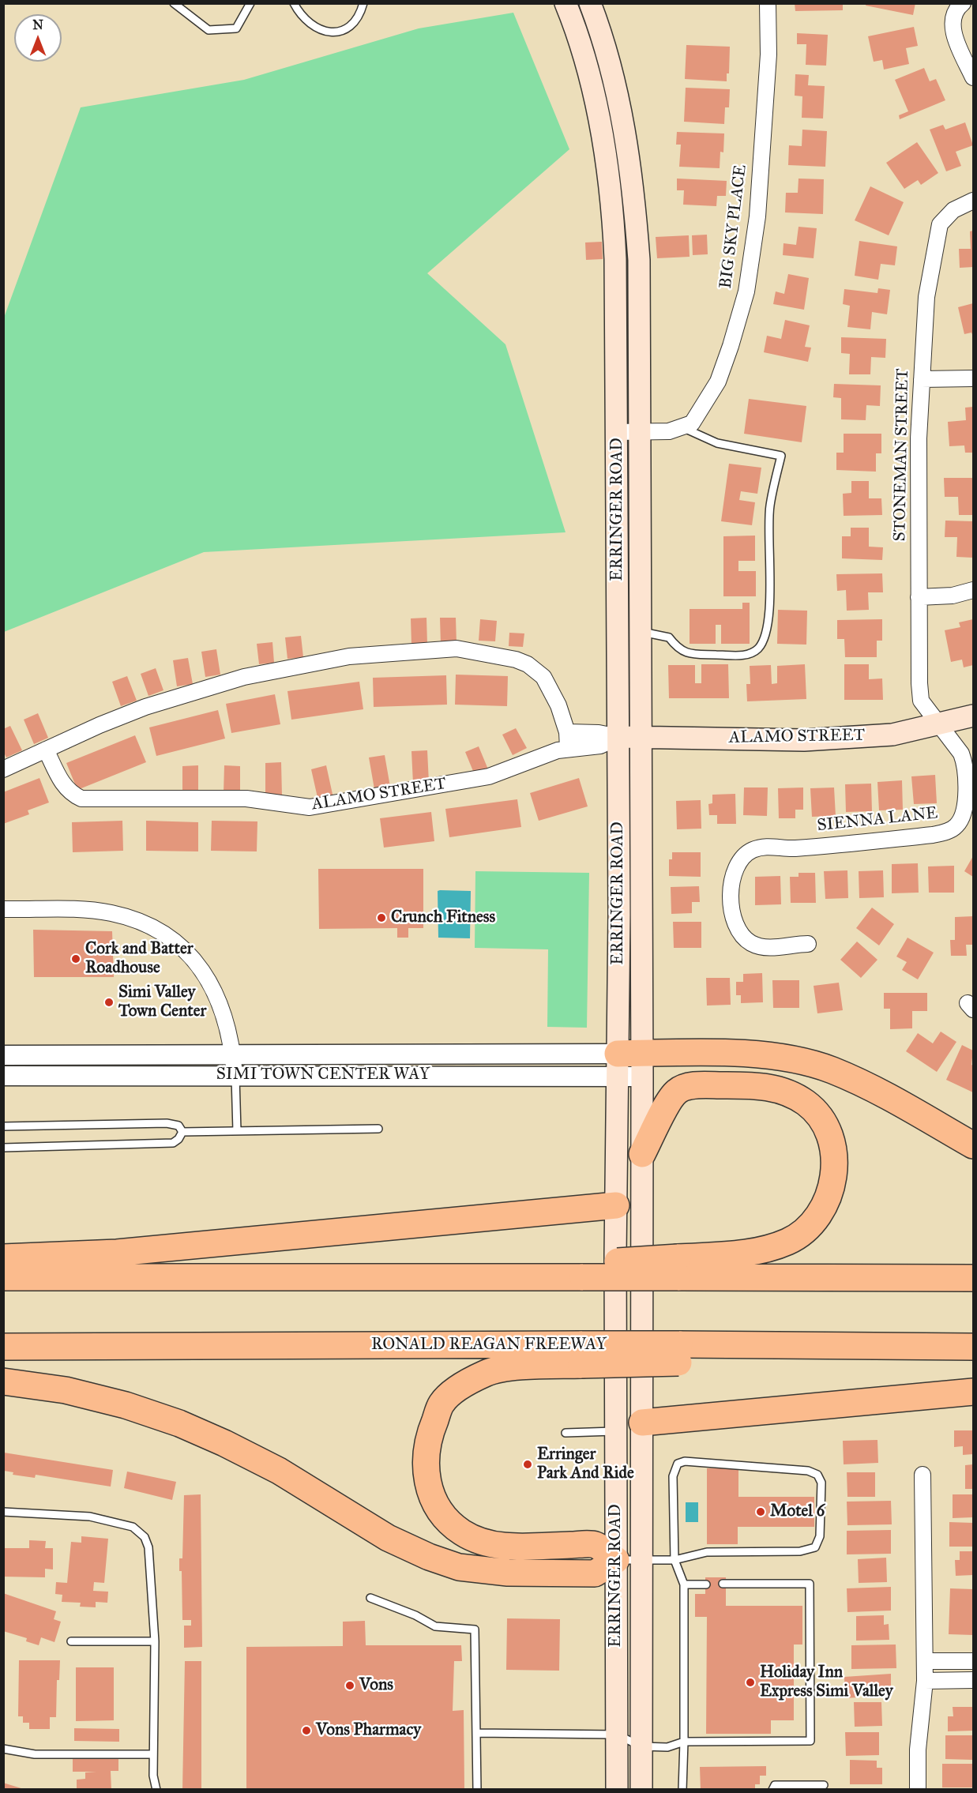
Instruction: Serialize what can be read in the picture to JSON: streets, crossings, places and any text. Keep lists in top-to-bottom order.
{
  "streets": {
    "highway": ["RONALD REAGAN FREEWAY"],
    "main road": ["ERRINGER ROAD", "ALAMO STREET"],
    "street": [
      "BIG SKY PLACE",
      "STONEMAN STREET",
      "SIENNA LANE",
      "SIMI TOWN CENTER WAY"
    ]
  },
  "crossings": [
    ["STONEMAN STREET", "ALAMO STREET"],
    ["STONEMAN STREET", "SIENNA LANE"],
    ["ERRINGER ROAD", "ALAMO STREET"],
    ["ERRINGER ROAD", "SIMI TOWN CENTER WAY"],
    ["ALAMO STREET", "SIENNA LANE"]
  ],
  "places": [
    "Crunch Fitness",
    "Cork and Batter Roadhouse",
    "Simi Valley Town Center",
    "Erringer Park And Ride",
    "Motel 6",
    "Holiday Inn Express Simi Valley",
    "Vons",
    "Vons Pharmacy"
  ],
  "north": "top"
}
